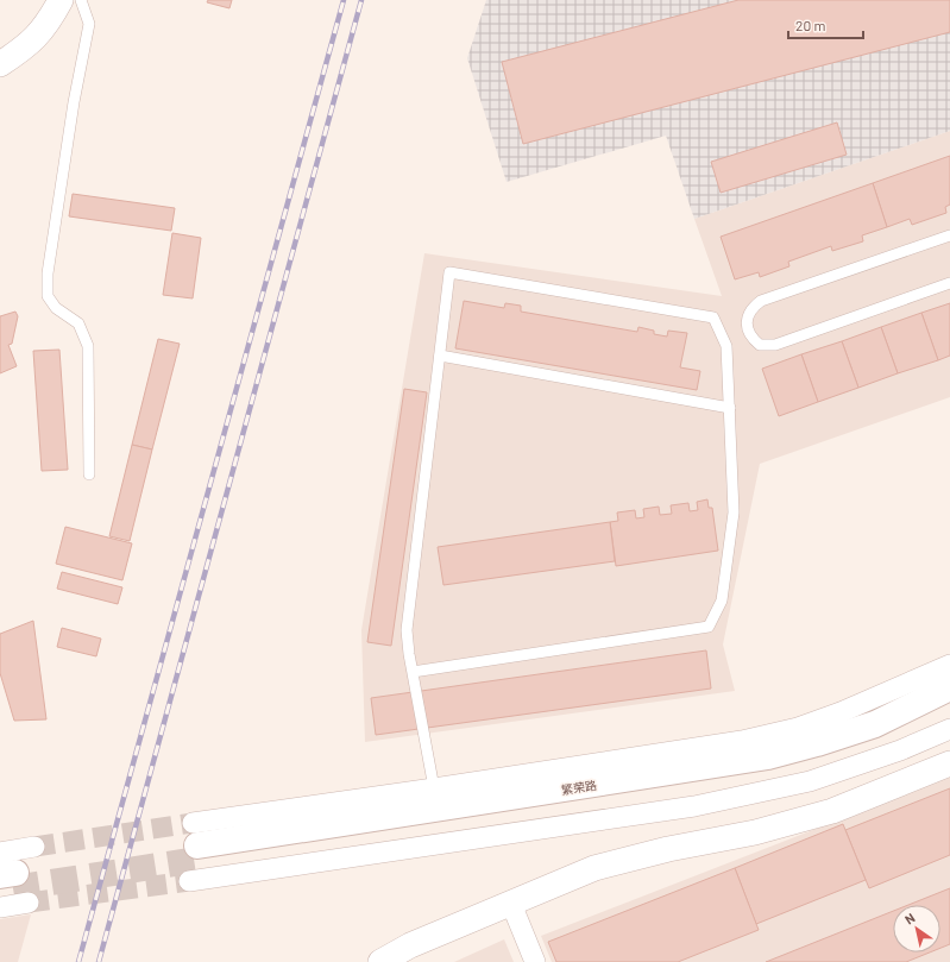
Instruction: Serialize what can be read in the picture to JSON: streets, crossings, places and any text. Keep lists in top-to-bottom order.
{
  "streets": {
    "main road": ["繁荣路"]
  },
  "scale_bar": "20 m",
  "north": "top left"
}
